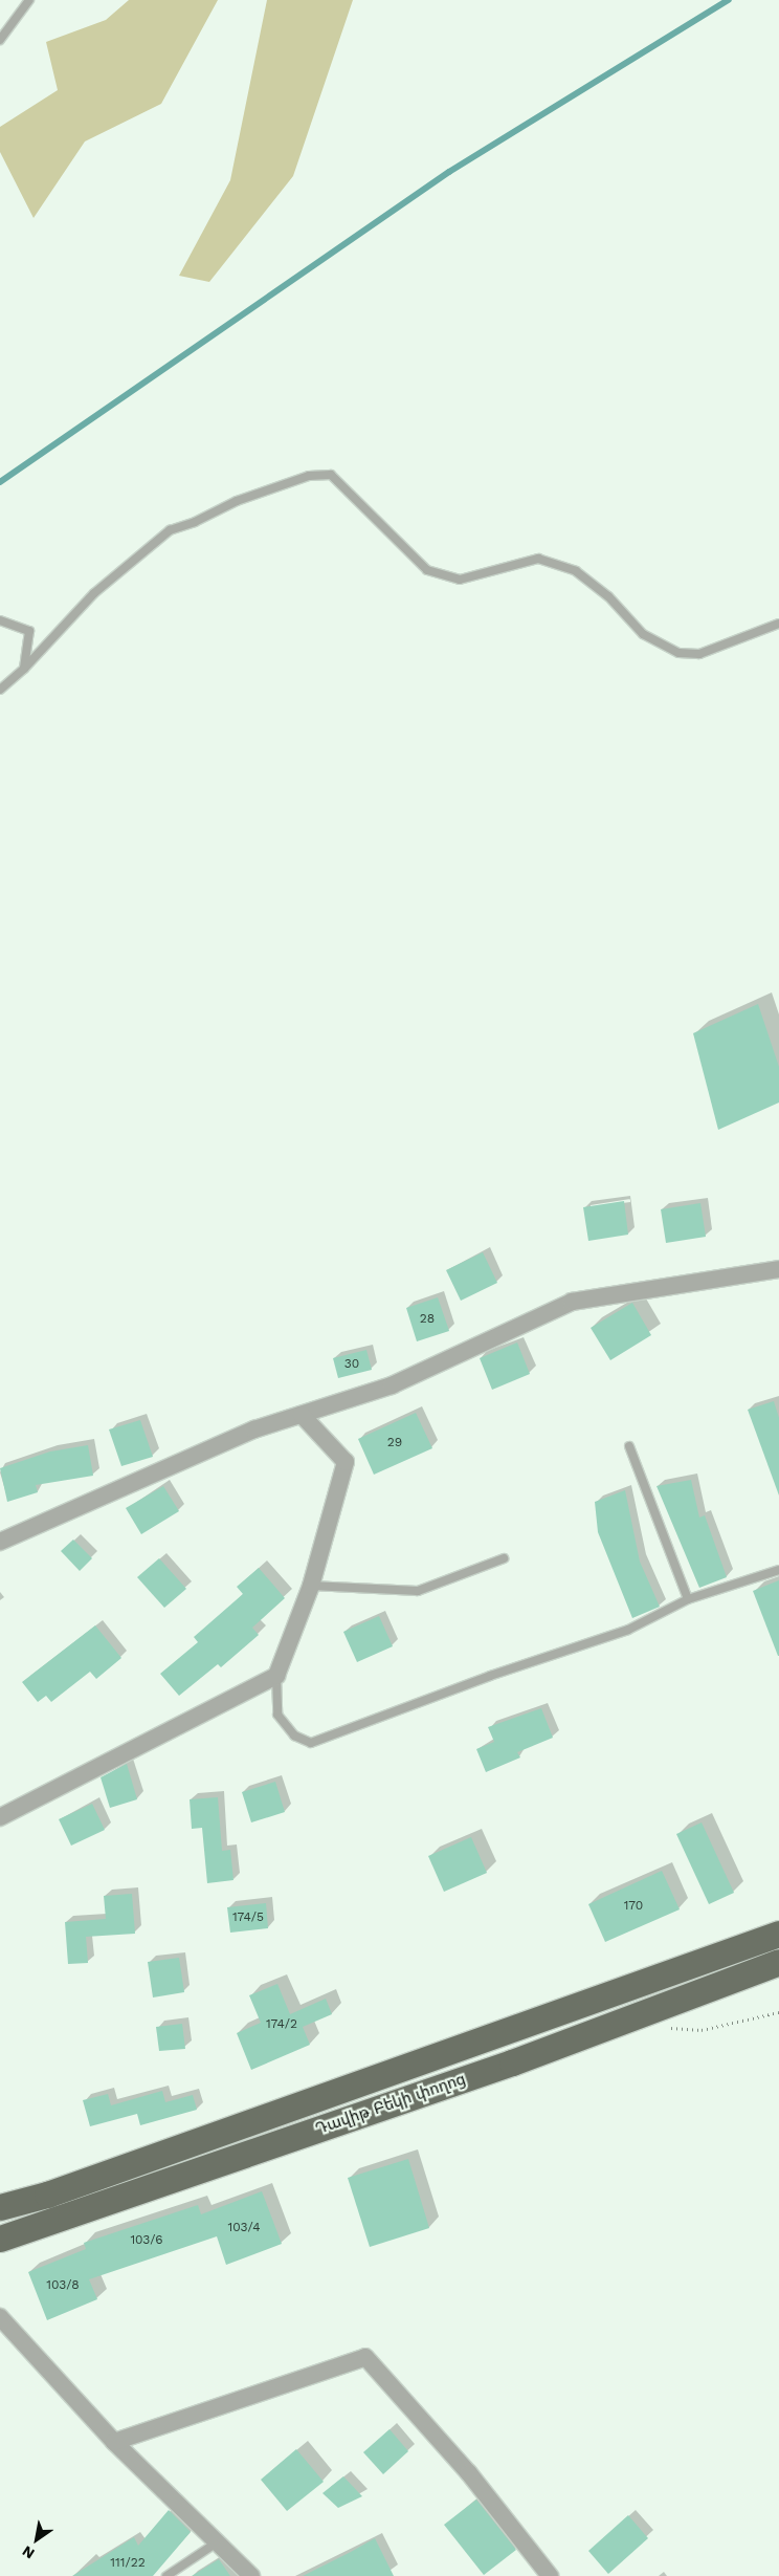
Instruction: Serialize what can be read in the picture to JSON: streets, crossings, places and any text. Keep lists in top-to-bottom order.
{
  "streets": {
    "main road": ["Դավիթ Բեկի փողոց"]
  },
  "house_numbers": [
    "28",
    "30",
    "29",
    "170",
    "174/5",
    "174/2",
    "103/4",
    "103/6",
    "103/8",
    "111/22"
  ],
  "north": "bottom left"
}
